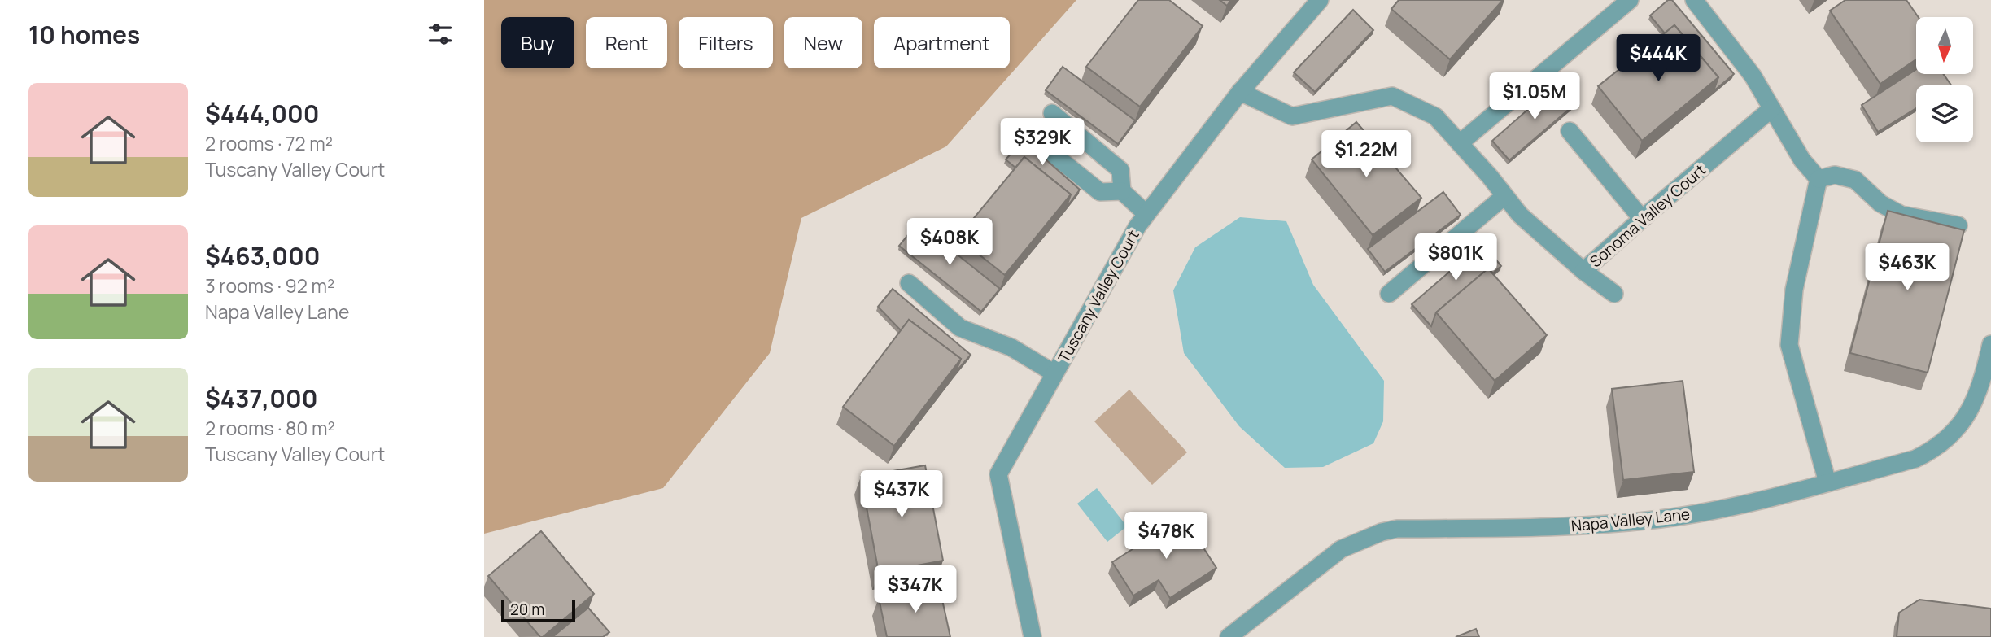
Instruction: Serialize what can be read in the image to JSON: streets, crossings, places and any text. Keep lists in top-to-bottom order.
{
  "streets": {
    "street": ["Sonoma Valley Court", "Tuscany Valley Court", "Napa Valley Lane"]
  },
  "crossings": [
    ["Sonoma Valley Court", "Tuscany Valley Court"]
  ],
  "scale_bar": "20 m",
  "north": "bottom",
  "page": {
    "heading": "10 homes",
    "chip": [
      "Buy",
      "Rent",
      "Filters",
      "New",
      "Apartment"
    ],
    "price": [
      "$444K",
      "$1.05M",
      "$329K",
      "$1.22M",
      "$408K",
      "$801K",
      "$463K",
      "$437K",
      "$478K",
      "$347K"
    ],
    "list": [
      {
        "name": "$444,000",
        "note": "2 rooms · 72 m² · Tuscany Valley Court"
      },
      {
        "name": "$463,000",
        "note": "3 rooms · 92 m² · Napa Valley Lane"
      },
      {
        "name": "$437,000",
        "note": "2 rooms · 80 m² · Tuscany Valley Court"
      }
    ],
    "scale": "20 m"
  }
}
